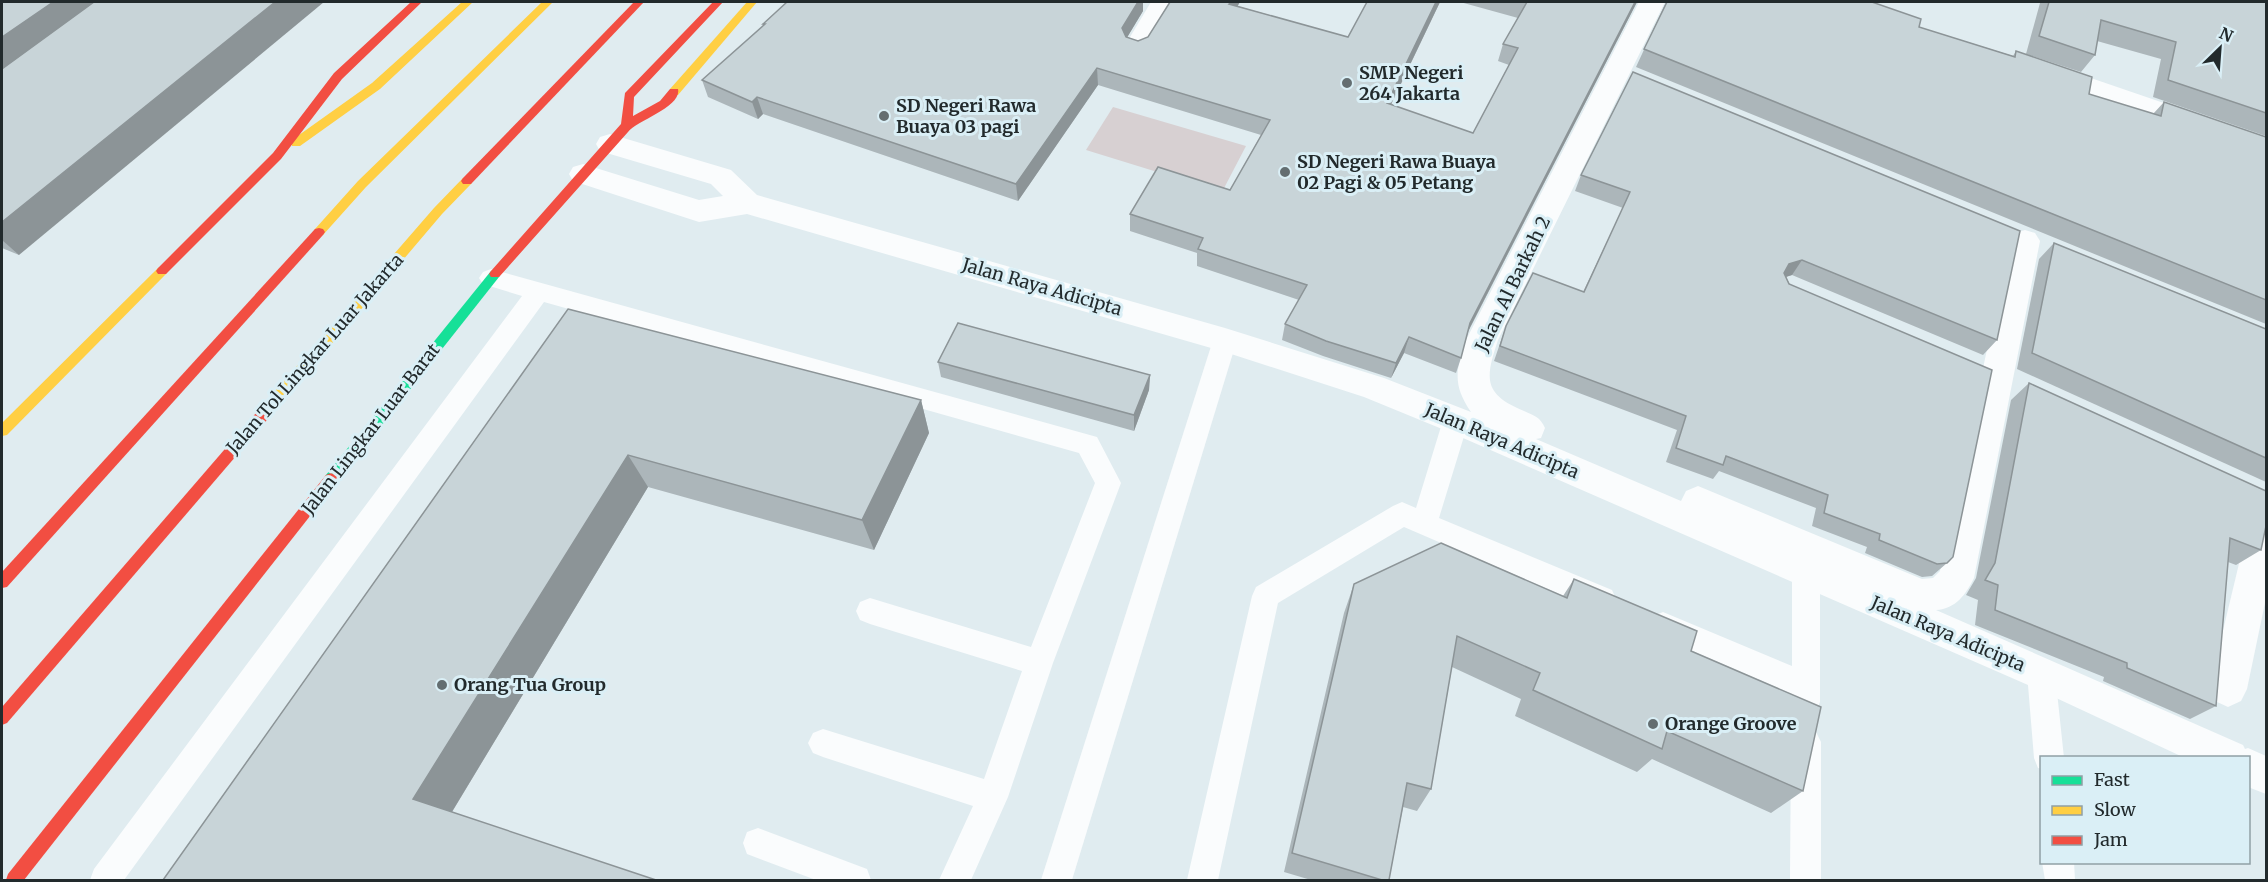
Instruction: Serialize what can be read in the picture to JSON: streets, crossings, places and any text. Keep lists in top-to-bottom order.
{
  "streets": {
    "main road": ["Jalan Tol Lingkar Luar Jakarta", "Jalan Lingkar Luar Barat"],
    "street": ["Jalan Al Barkah 2", "Jalan Raya Adicipta"]
  },
  "crossings": [
    ["Jalan Raya Adicipta", "Jalan Lingkar Luar Barat"]
  ],
  "places": [
    "SMP Negeri 264 Jakarta",
    "SD Negeri Rawa Buaya 03 pagi",
    "SD Negeri Rawa Buaya 02 Pagi & 05 Petang",
    "Orang Tua Group",
    "Orange Groove"
  ],
  "legend": ["Fast", "Slow", "Jam"],
  "north": "top right"
}
